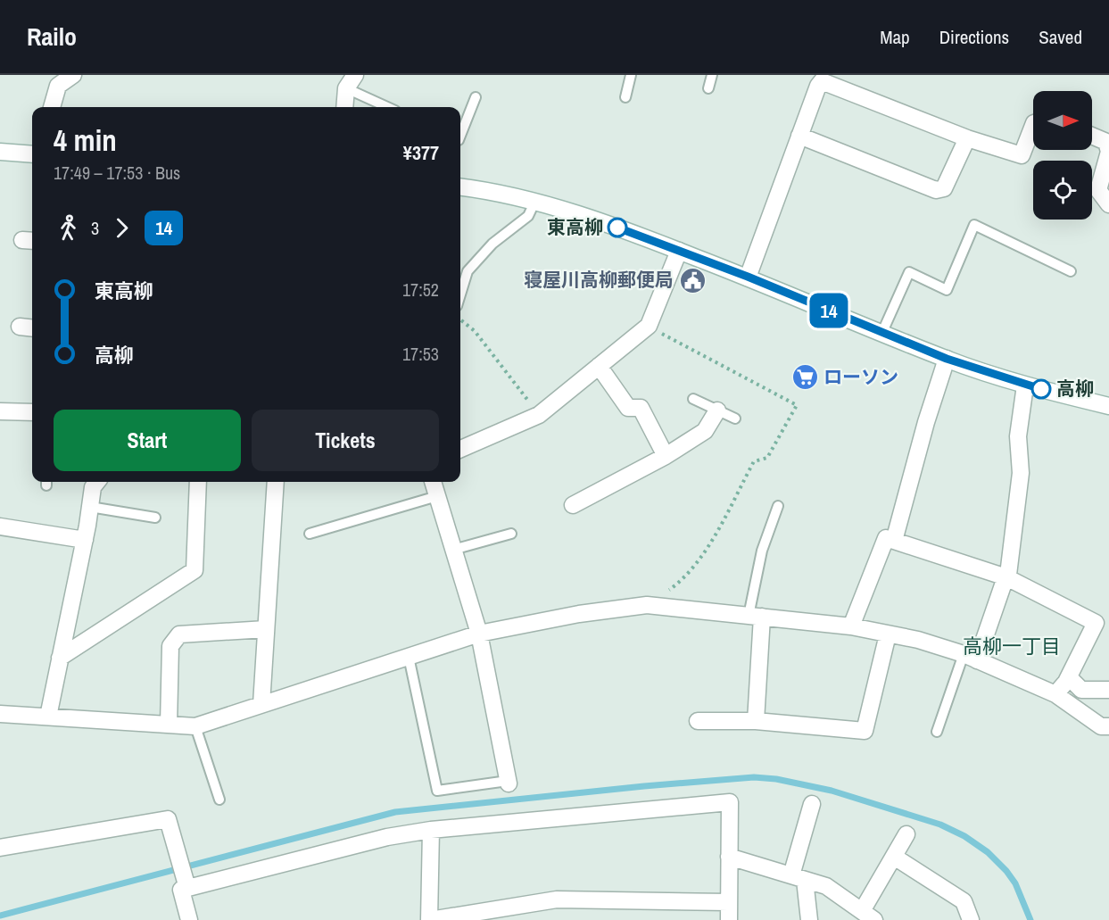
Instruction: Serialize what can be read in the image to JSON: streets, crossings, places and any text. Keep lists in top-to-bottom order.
{
  "districts": ["高柳一丁目"],
  "places": {
    "other": ["東高柳", "高柳"],
    "public building": ["寝屋川高柳郵便局"],
    "supermarket": ["ローソン"]
  },
  "lines": ["bus line 14"],
  "north": "right",
  "page": {
    "header": "Railo",
    "nav": ["Map", "Directions", "Saved"],
    "on_map": "14",
    "heading": ["4 min", "17:49 – 17:53 · Bus", "¥377"],
    "legs": ["3", "14"],
    "list": [
      {
        "name": "東高柳",
        "value": "17:52"
      },
      {
        "name": "高柳",
        "value": "17:53"
      }
    ],
    "buttons": ["Start", "Tickets"]
  }
}
